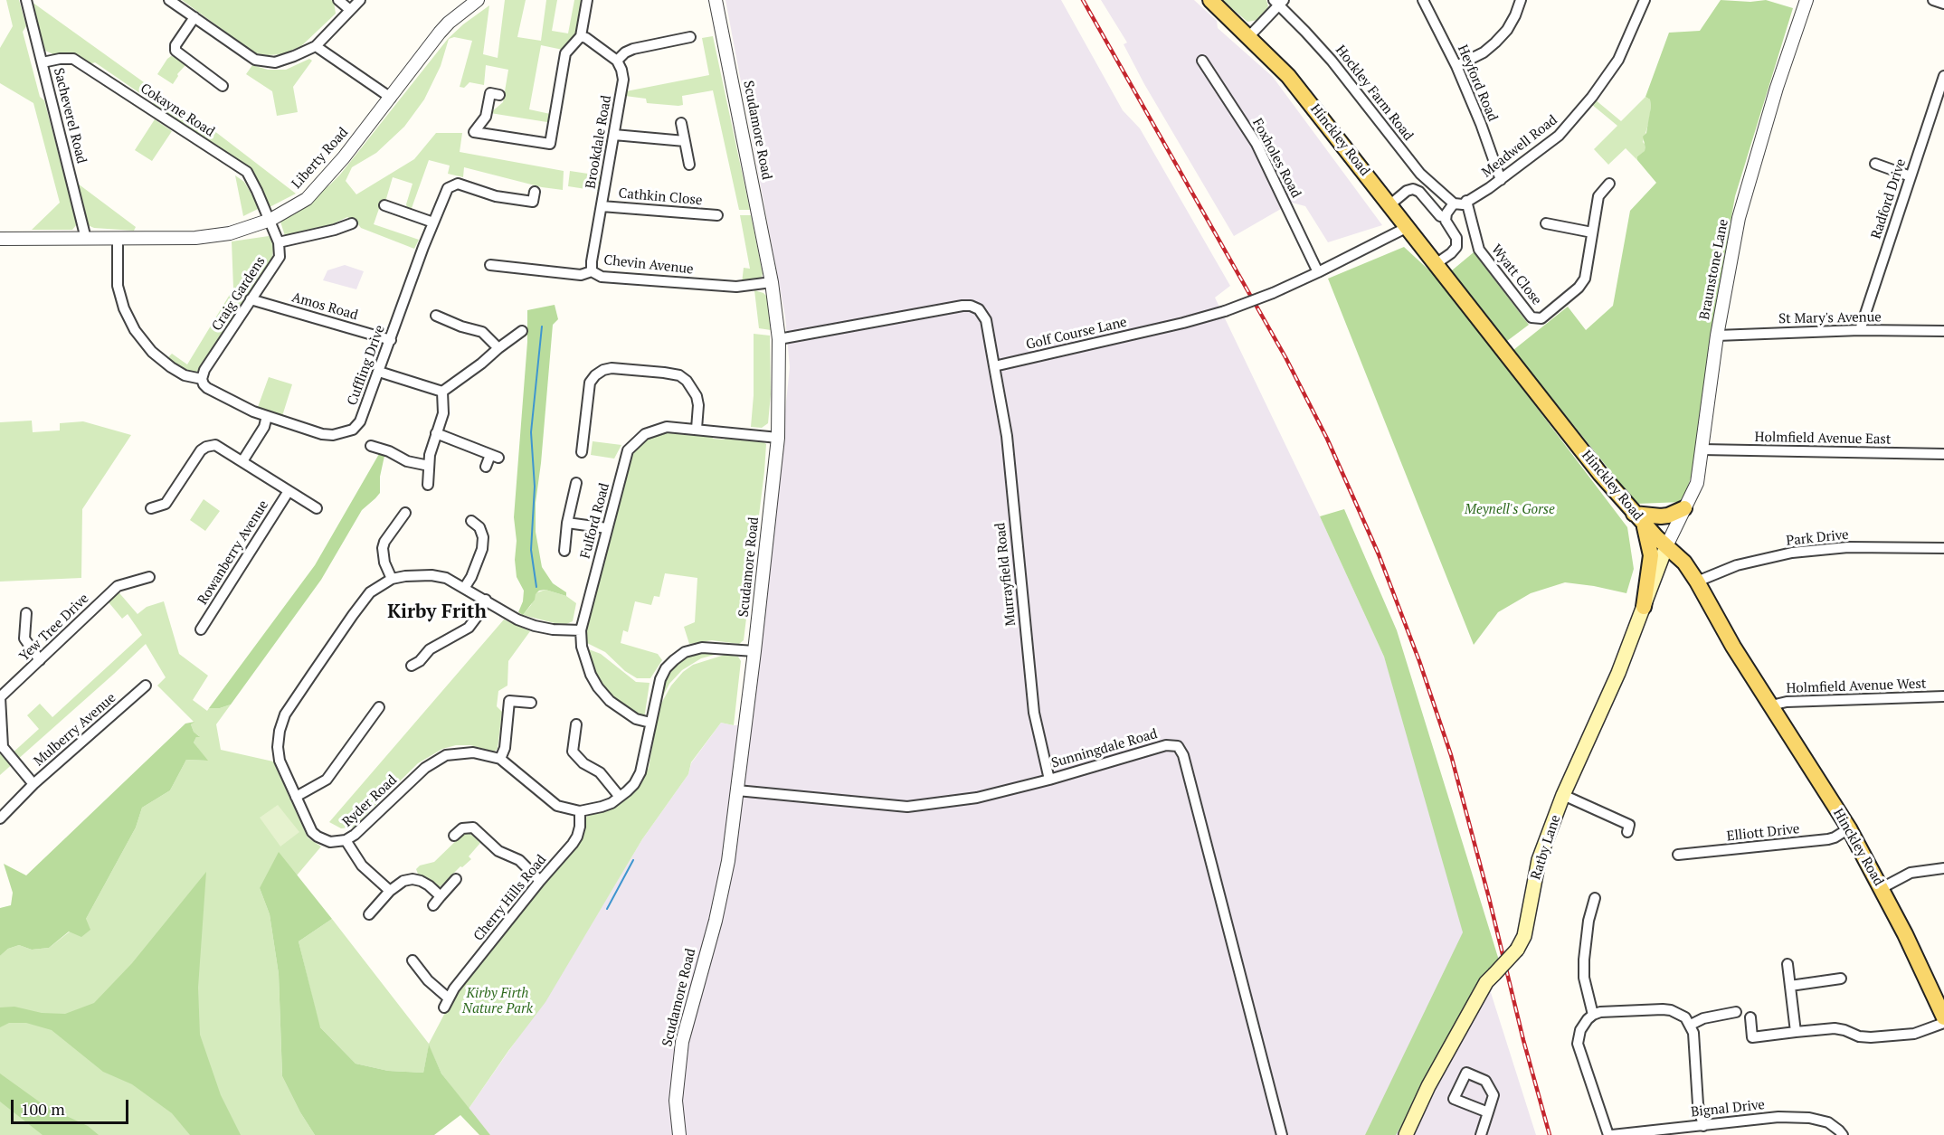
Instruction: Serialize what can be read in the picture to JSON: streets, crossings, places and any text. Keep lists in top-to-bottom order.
{
  "streets": {
    "main road": ["Hinckley Road", "Ratby Lane"],
    "street": [
      "Heyford Road",
      "Hockley Farm Road",
      "Cokayne Road",
      "Sacheverel Road",
      "Scudamore Road",
      "Brookdale Road",
      "Meadwell Road",
      "Liberty Road",
      "Foxholes Road",
      "Cathkin Close",
      "Radford Drive",
      "Chevin Avenue",
      "Braunstone Lane",
      "Wyatt Close",
      "Craig Gardens",
      "Amos Road",
      "St Mary's Avenue",
      "Golf Course Lane",
      "Cuffling Drive",
      "Holmfield Avenue East",
      "Fulford Road",
      "Park Drive",
      "Rowanberry Avenue",
      "Murrayfield Road",
      "Yew Tree Drive",
      "Holmfield Avenue West",
      "Mulberry Avenue",
      "Sunningdale Road",
      "Ryder Road",
      "Elliott Drive",
      "Cherry Hills Road",
      "Bignal Drive"
    ]
  },
  "crossings": [
    ["Heyford Road", "Meadwell Road"],
    ["Hockley Farm Road", "Meadwell Road"],
    ["Cokayne Road", "Sacheverel Road"],
    ["Cokayne Road", "Liberty Road"],
    ["Sacheverel Road", "Liberty Road"],
    ["Scudamore Road", "Chevin Avenue"],
    ["Scudamore Road", "Fulford Road"],
    ["Scudamore Road", "Sunningdale Road"],
    ["Hinckley Road", "Braunstone Lane"],
    ["Hinckley Road", "Golf Course Lane"],
    ["Hinckley Road", "Park Drive"],
    ["Hinckley Road", "Holmfield Avenue West"],
    ["Hinckley Road", "Elliott Drive"],
    ["Hinckley Road", "Ratby Lane"],
    ["Brookdale Road", "Cathkin Close"],
    ["Brookdale Road", "Chevin Avenue"],
    ["Meadwell Road", "Wyatt Close"],
    ["Liberty Road", "Cuffling Drive"],
    ["Foxholes Road", "Golf Course Lane"],
    ["Radford Drive", "St Mary's Avenue"],
    ["Braunstone Lane", "St Mary's Avenue"],
    ["Braunstone Lane", "Holmfield Avenue East"],
    ["Braunstone Lane", "Ratby Lane"],
    ["Craig Gardens", "Amos Road"],
    ["Craig Gardens", "Cuffling Drive"],
    ["Amos Road", "Cuffling Drive"],
    ["Golf Course Lane", "Murrayfield Road"],
    ["Fulford Road", "Ryder Road"],
    ["Murrayfield Road", "Sunningdale Road"],
    ["Yew Tree Drive", "Mulberry Avenue"],
    ["Ryder Road", "Cherry Hills Road"]
  ],
  "districts": ["Kirby Frith"],
  "parks": ["Meynell's Gorse", "Kirby Firth Nature Park"],
  "scale_bar": "100 m"
}
